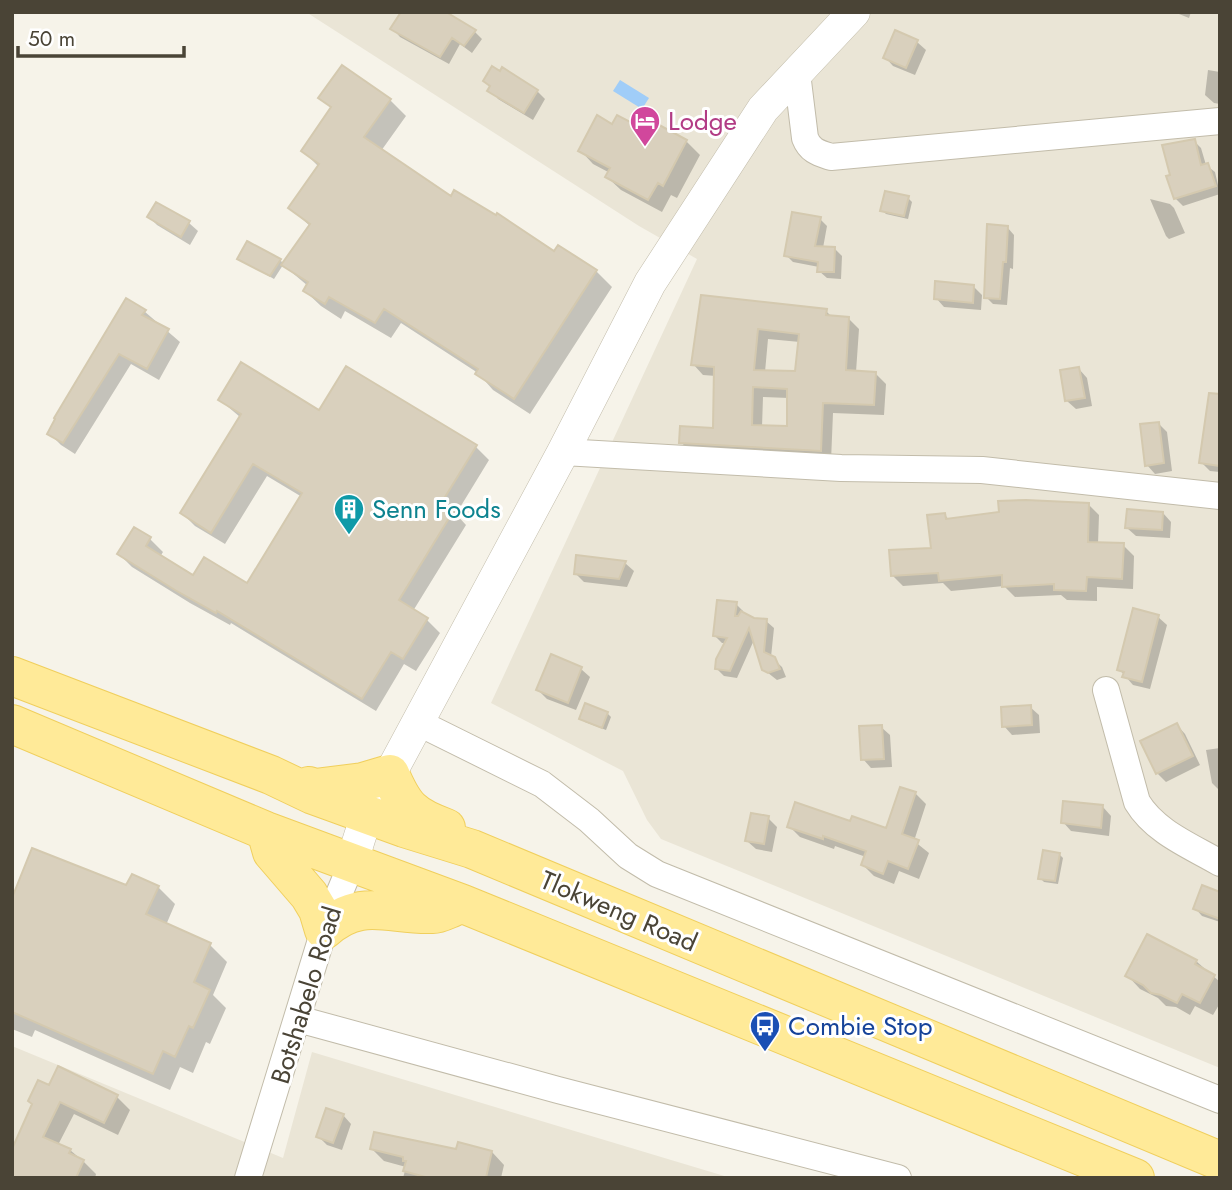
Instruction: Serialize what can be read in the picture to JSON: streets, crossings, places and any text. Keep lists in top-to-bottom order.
{
  "streets": {
    "main road": ["Tlokweng Road"],
    "street": ["Botshabelo Road"]
  },
  "crossings": [
    ["Tlokweng Road", "Botshabelo Road"]
  ],
  "places": {
    "hotel": ["Lodge"],
    "building": ["Senn Foods"],
    "bus stop": ["Combie Stop"]
  },
  "scale_bar": "50 m"
}
